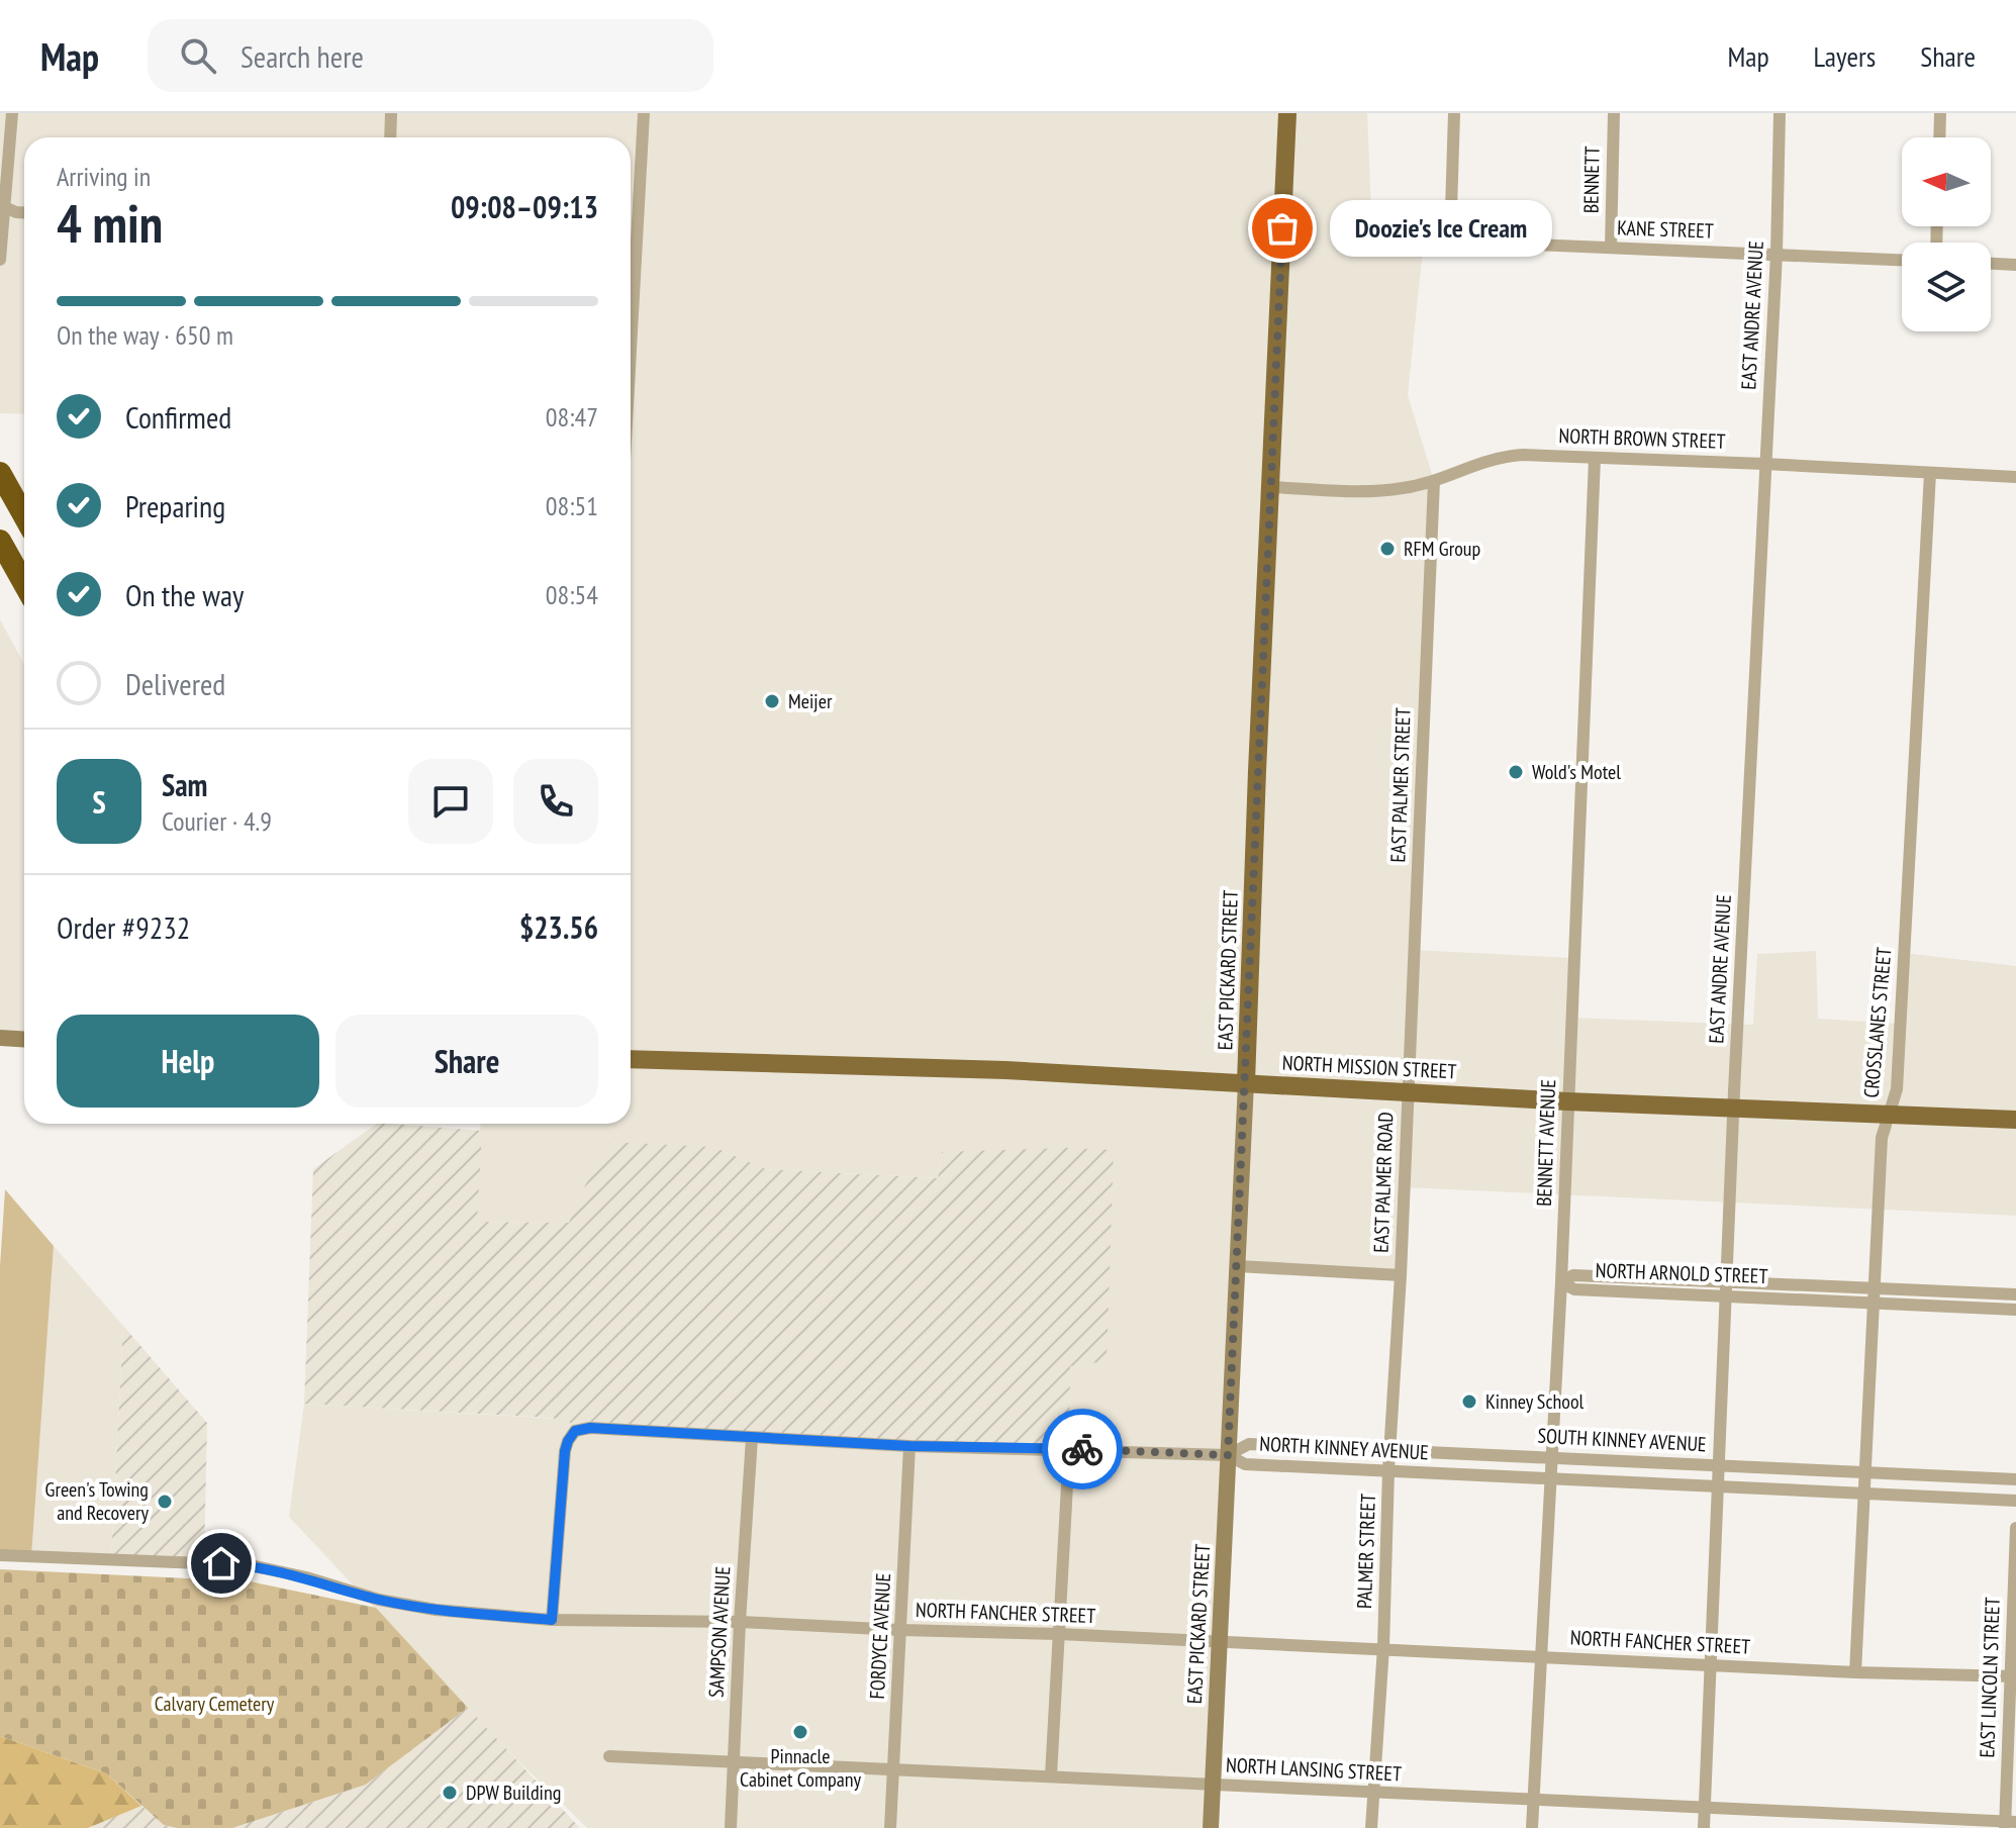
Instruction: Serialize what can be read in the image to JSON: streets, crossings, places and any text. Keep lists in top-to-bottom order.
{
  "streets": {
    "main road": ["EAST PICKARD STREET", "NORTH MISSION STREET"],
    "street": [
      "BENNETT",
      "KANE STREET",
      "EAST ANDRE AVENUE",
      "NORTH BROWN STREET",
      "EAST PALMER STREET",
      "CROSSLANES STREET",
      "BENNETT AVENUE",
      "EAST PALMER ROAD",
      "NORTH ARNOLD STREET",
      "SOUTH KINNEY AVENUE",
      "NORTH KINNEY AVENUE",
      "PALMER STREET",
      "NORTH FANCHER STREET",
      "SAMPSON AVENUE",
      "FORDYCE AVENUE",
      "EAST LINCOLN STREET",
      "NORTH LANSING STREET"
    ]
  },
  "crossings": [
    ["BENNETT", "KANE STREET"],
    ["KANE STREET", "EAST ANDRE AVENUE"],
    ["EAST ANDRE AVENUE", "NORTH BROWN STREET"],
    ["EAST ANDRE AVENUE", "NORTH MISSION STREET"],
    ["EAST ANDRE AVENUE", "NORTH ARNOLD STREET"],
    ["EAST ANDRE AVENUE", "SOUTH KINNEY AVENUE"],
    ["EAST ANDRE AVENUE", "NORTH KINNEY AVENUE"],
    ["EAST ANDRE AVENUE", "NORTH FANCHER STREET"],
    ["EAST ANDRE AVENUE", "NORTH LANSING STREET"],
    ["NORTH BROWN STREET", "EAST PALMER STREET"],
    ["NORTH BROWN STREET", "EAST PICKARD STREET"],
    ["NORTH BROWN STREET", "CROSSLANES STREET"],
    ["NORTH BROWN STREET", "BENNETT AVENUE"],
    ["EAST PALMER STREET", "NORTH MISSION STREET"],
    ["EAST PALMER STREET", "EAST PALMER ROAD"],
    ["EAST PICKARD STREET", "NORTH MISSION STREET"],
    ["EAST PICKARD STREET", "SOUTH KINNEY AVENUE"],
    ["EAST PICKARD STREET", "NORTH KINNEY AVENUE"],
    ["EAST PICKARD STREET", "NORTH FANCHER STREET"],
    ["EAST PICKARD STREET", "NORTH LANSING STREET"],
    ["CROSSLANES STREET", "NORTH MISSION STREET"],
    ["CROSSLANES STREET", "NORTH ARNOLD STREET"],
    ["CROSSLANES STREET", "SOUTH KINNEY AVENUE"],
    ["CROSSLANES STREET", "NORTH KINNEY AVENUE"],
    ["CROSSLANES STREET", "NORTH FANCHER STREET"],
    ["NORTH MISSION STREET", "BENNETT AVENUE"],
    ["NORTH MISSION STREET", "EAST PALMER ROAD"],
    ["BENNETT AVENUE", "NORTH ARNOLD STREET"],
    ["BENNETT AVENUE", "SOUTH KINNEY AVENUE"],
    ["BENNETT AVENUE", "NORTH KINNEY AVENUE"],
    ["BENNETT AVENUE", "NORTH FANCHER STREET"],
    ["BENNETT AVENUE", "NORTH LANSING STREET"],
    ["EAST PALMER ROAD", "PALMER STREET"],
    ["SOUTH KINNEY AVENUE", "NORTH KINNEY AVENUE"],
    ["SOUTH KINNEY AVENUE", "PALMER STREET"],
    ["NORTH KINNEY AVENUE", "PALMER STREET"],
    ["NORTH KINNEY AVENUE", "NORTH FANCHER STREET"],
    ["NORTH KINNEY AVENUE", "SAMPSON AVENUE"],
    ["NORTH KINNEY AVENUE", "FORDYCE AVENUE"],
    ["PALMER STREET", "NORTH FANCHER STREET"],
    ["PALMER STREET", "NORTH LANSING STREET"],
    ["NORTH FANCHER STREET", "SAMPSON AVENUE"],
    ["NORTH FANCHER STREET", "FORDYCE AVENUE"],
    ["NORTH FANCHER STREET", "EAST LINCOLN STREET"],
    ["SAMPSON AVENUE", "NORTH LANSING STREET"],
    ["FORDYCE AVENUE", "NORTH LANSING STREET"],
    ["EAST LINCOLN STREET", "NORTH LANSING STREET"]
  ],
  "parks": ["Calvary Cemetery"],
  "places": [
    "Doozie's Ice Cream",
    "RFM Group",
    "Meijer",
    "Wold's Motel",
    "Kinney School",
    "Green's Towing and Recovery",
    "Pinnacle Cabinet Company",
    "DPW Building"
  ],
  "north": "left",
  "page": {
    "header": "Map",
    "search": "Search here",
    "nav": ["Map", "Layers", "Share"],
    "heading": ["4 min", "Arriving in", "09:08–09:13"],
    "panel": [
      "Sam",
      "Courier · 4.9",
      "Order #9232",
      "$23.56"
    ],
    "bubble": "Doozie's Ice Cream",
    "bar": "On the way · 650 m",
    "list": [
      ["Confirmed", "08:47"],
      ["Preparing", "08:51"],
      ["On the way", "08:54"],
      "Delivered"
    ],
    "round": "S",
    "buttons": ["Help", "Share"]
  }
}
